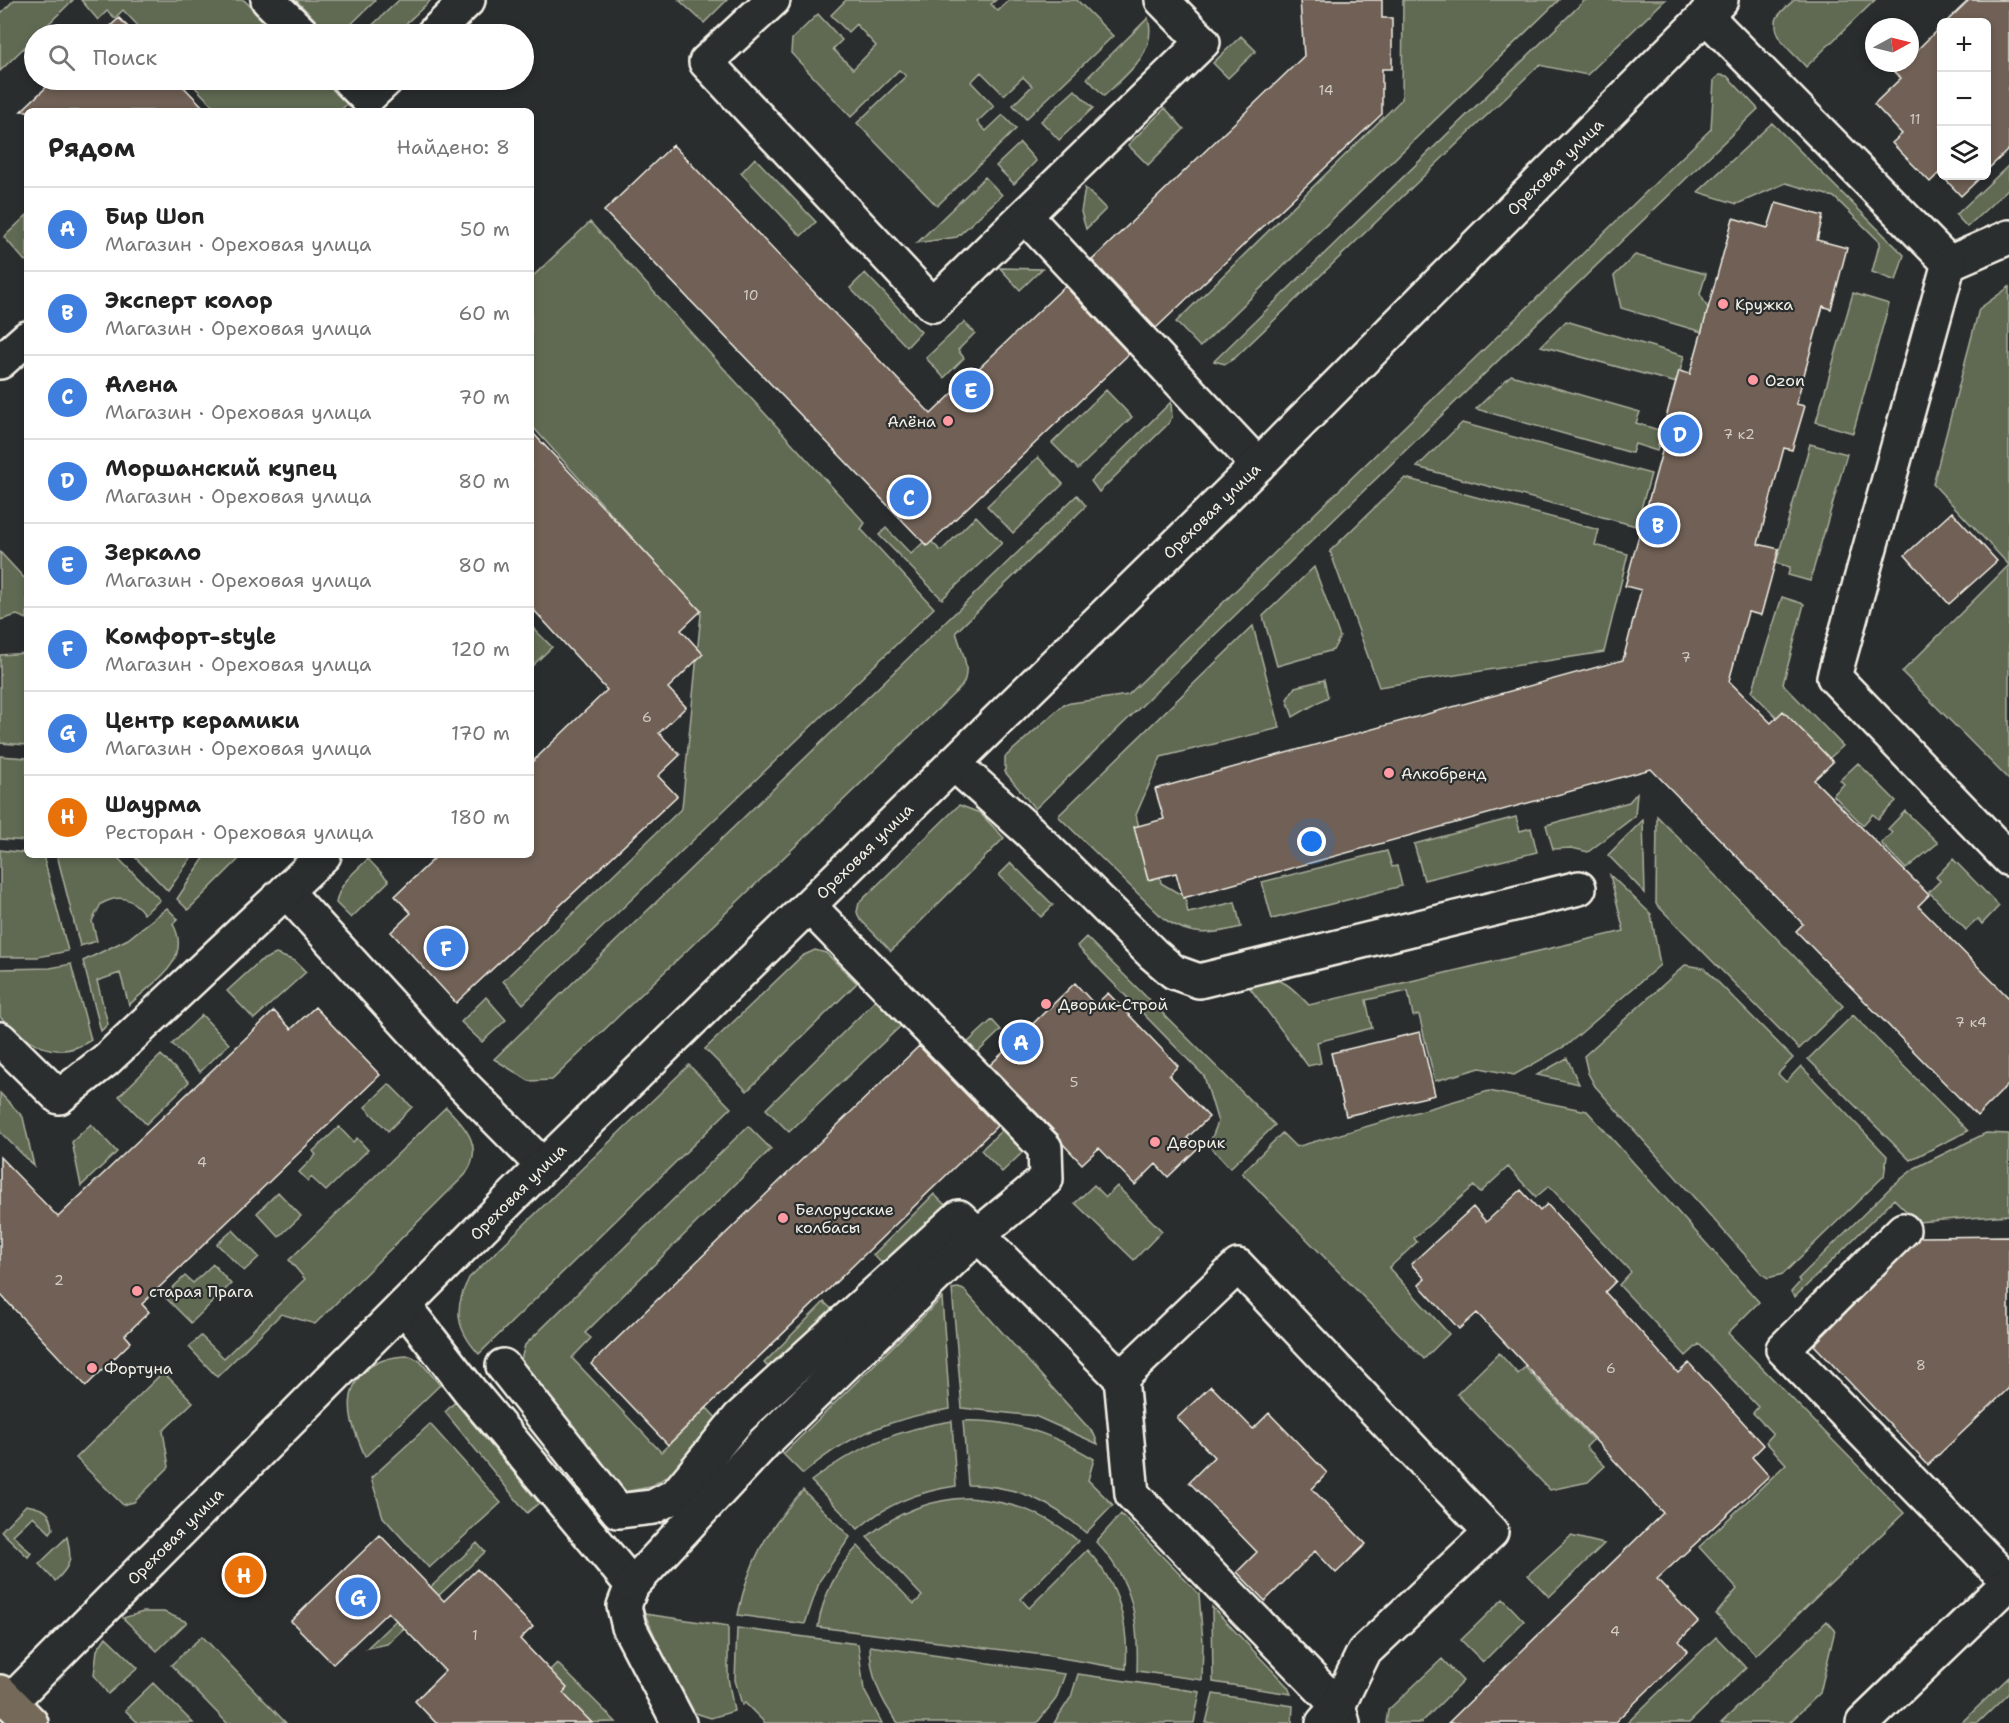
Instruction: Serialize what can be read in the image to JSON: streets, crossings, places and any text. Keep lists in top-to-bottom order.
{
  "streets": {
    "street": ["Ореховая улица"]
  },
  "places": [
    "Кружка",
    "Ozon",
    "Алёна",
    "Алкобренд",
    "Дворик-Строй",
    "Дворик",
    "Белорусские колбасы",
    "старая Прага",
    "Фортуна"
  ],
  "house_numbers": [
    "14",
    "11",
    "10",
    "7 к2",
    "7",
    "6",
    "7 к4",
    "5",
    "4",
    "2",
    "8",
    "6",
    "4",
    "1"
  ],
  "north": "right",
  "page": {
    "map_buttons": ["+", "−"],
    "search": "Поиск",
    "heading": ["Рядом", "Найдено: 8"],
    "list": [
      {
        "mark": "A",
        "name": "Бир Шоп",
        "note": "Магазин · Ореховая улица",
        "value": "50 m"
      },
      {
        "mark": "B",
        "name": "Эксперт колор",
        "note": "Магазин · Ореховая улица",
        "value": "60 m"
      },
      {
        "mark": "C",
        "name": "Алена",
        "note": "Магазин · Ореховая улица",
        "value": "70 m"
      },
      {
        "mark": "D",
        "name": "Моршанский купец",
        "note": "Магазин · Ореховая улица",
        "value": "80 m"
      },
      {
        "mark": "E",
        "name": "Зеркало",
        "note": "Магазин · Ореховая улица",
        "value": "80 m"
      },
      {
        "mark": "F",
        "name": "Комфорт-style",
        "note": "Магазин · Ореховая улица",
        "value": "120 m"
      },
      {
        "mark": "G",
        "name": "Центр керамики",
        "note": "Магазин · Ореховая улица",
        "value": "170 m"
      },
      {
        "mark": "H",
        "name": "Шаурма",
        "note": "Ресторан · Ореховая улица",
        "value": "180 m"
      }
    ],
    "pins": [
      "E",
      "D",
      "C",
      "B",
      "F",
      "A",
      "H",
      "G"
    ]
  }
}
